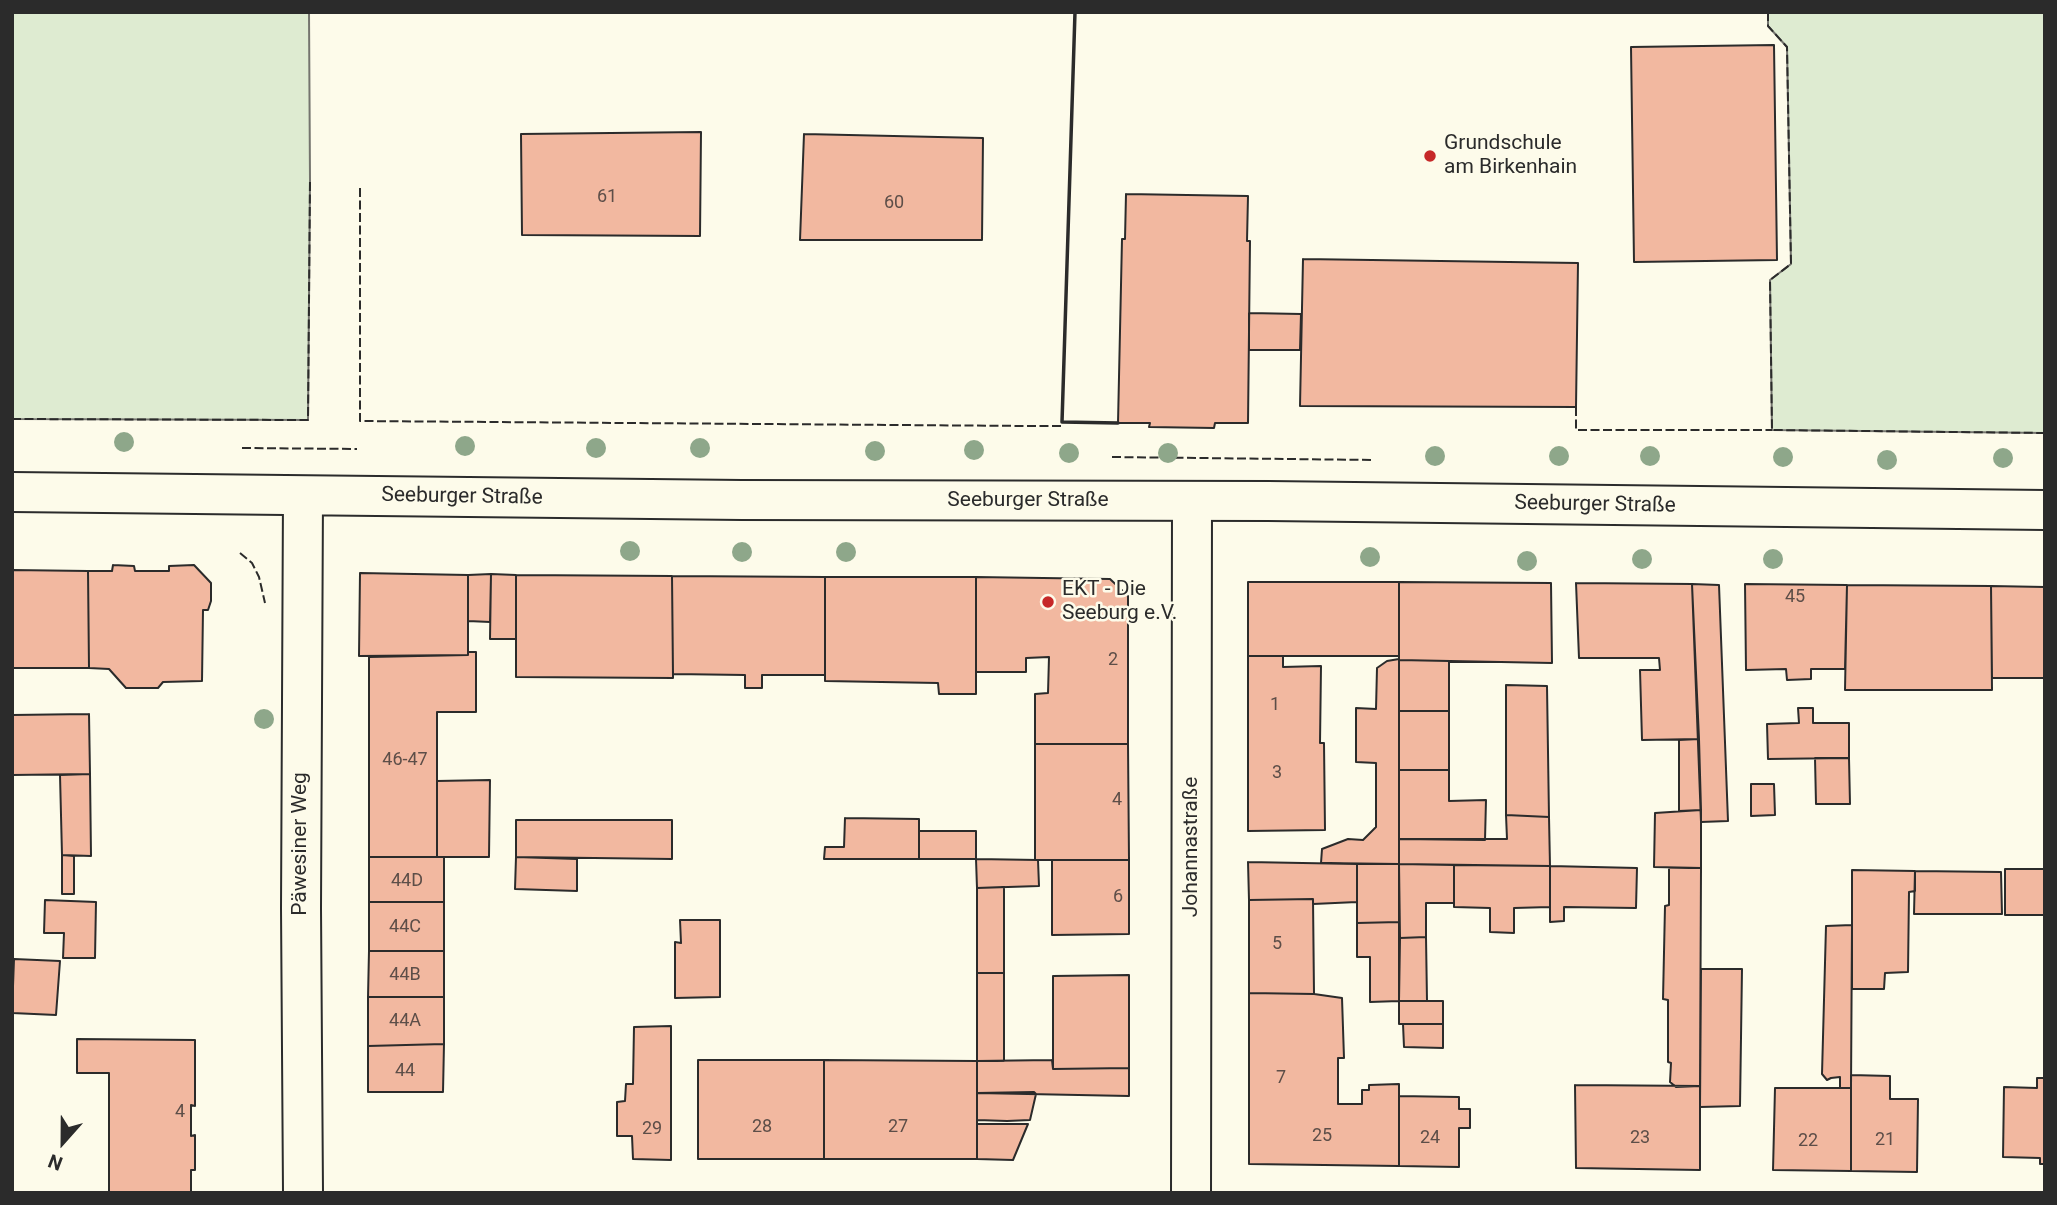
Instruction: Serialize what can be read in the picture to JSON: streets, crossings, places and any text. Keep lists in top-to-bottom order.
{
  "streets": {
    "street": ["Seeburger Straße", "Päwesiner Weg", "Johannastraße"]
  },
  "crossings": [
    ["Seeburger Straße", "Päwesiner Weg"],
    ["Seeburger Straße", "Johannastraße"]
  ],
  "places": ["Grundschule am Birkenhain", "EKT - Die Seeburg e.V."],
  "house_numbers": [
    "61",
    "60",
    "45",
    "2",
    "1",
    "46-47",
    "3",
    "4",
    "44D",
    "6",
    "44C",
    "5",
    "44B",
    "44A",
    "44",
    "7",
    "4",
    "28",
    "27",
    "29",
    "25",
    "24",
    "23",
    "21",
    "22"
  ],
  "north": "bottom"
}
